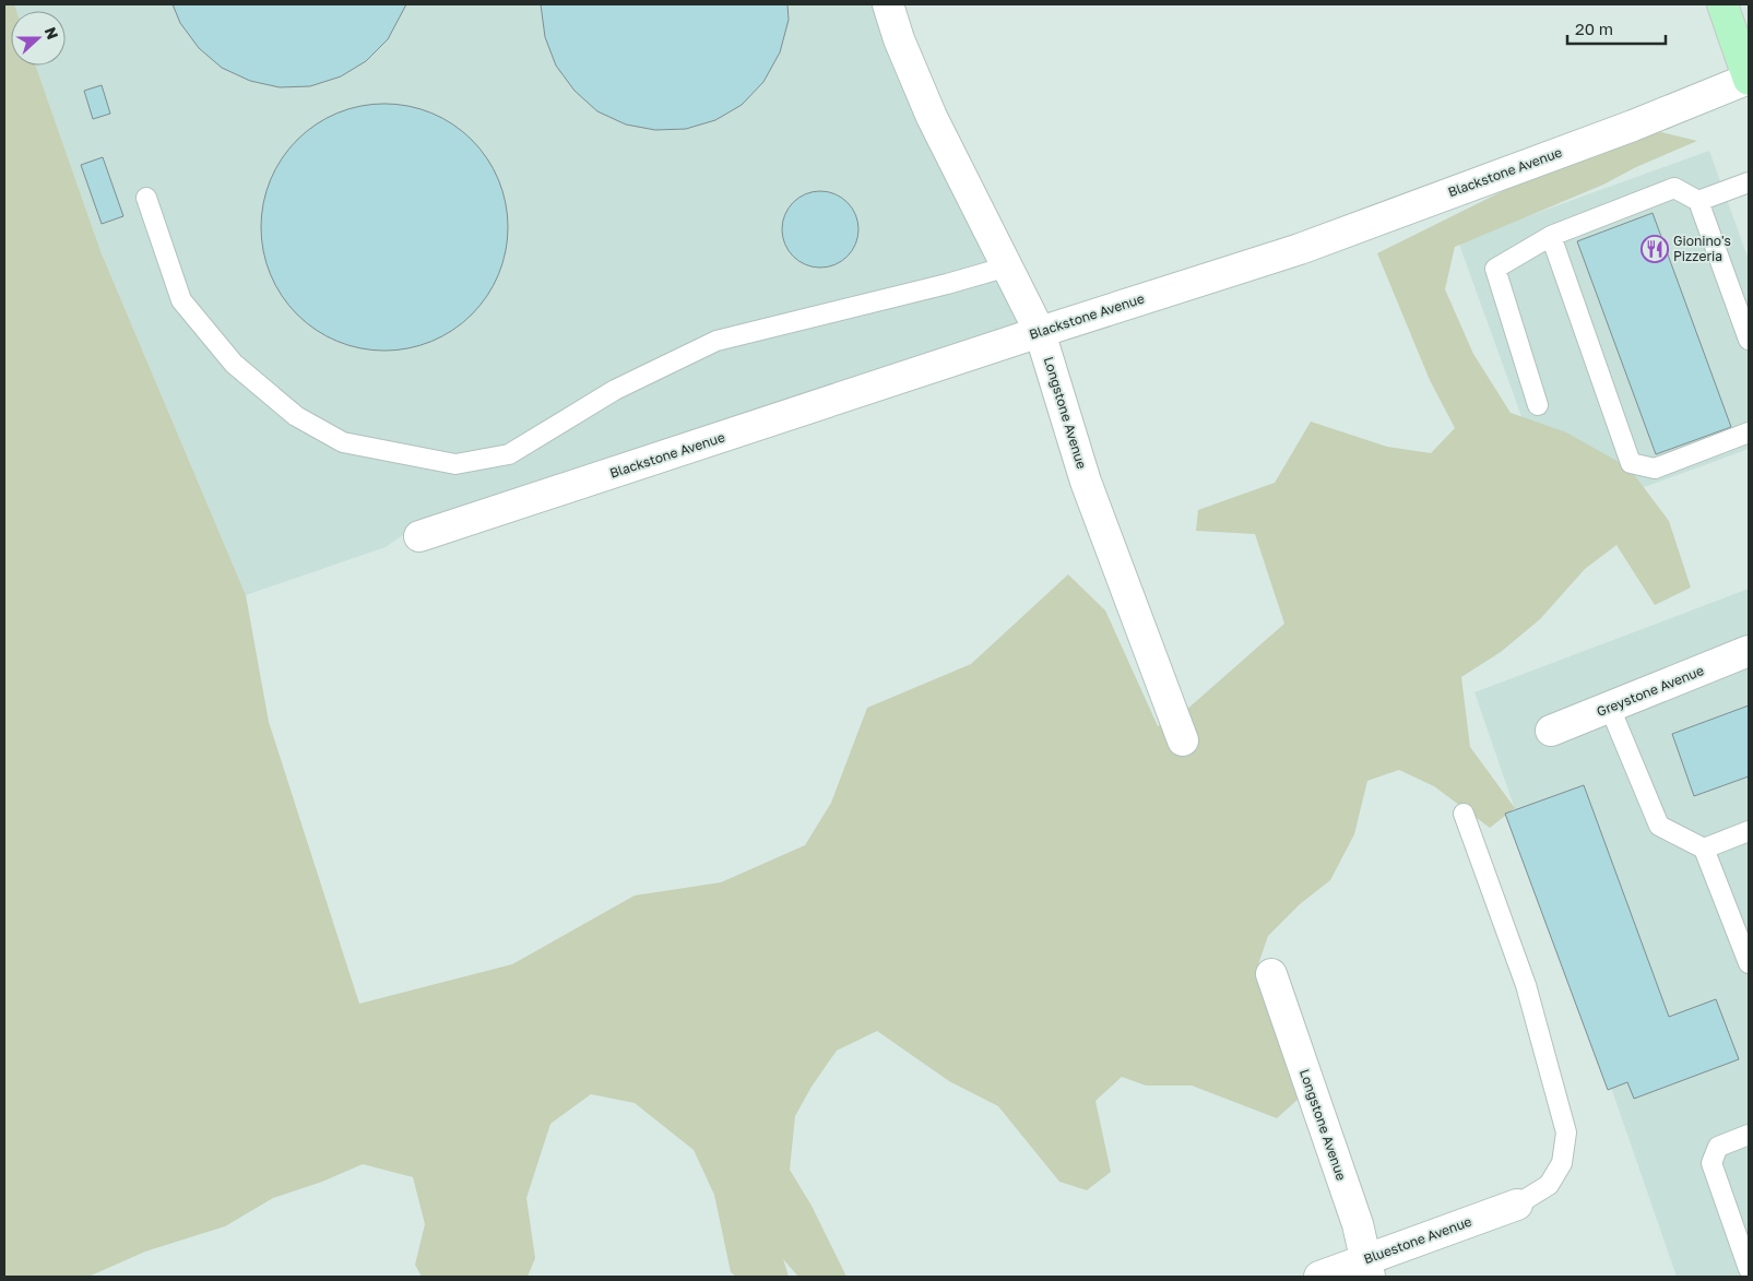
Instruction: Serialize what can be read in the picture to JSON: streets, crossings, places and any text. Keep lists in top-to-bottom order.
{
  "streets": {
    "street": [
      "Blackstone Avenue",
      "Longstone Avenue",
      "Greystone Avenue",
      "Bluestone Avenue"
    ]
  },
  "crossings": [
    ["Blackstone Avenue", "Longstone Avenue"],
    ["Longstone Avenue", "Bluestone Avenue"]
  ],
  "places": {
    "restaurant": ["Gionino's Pizzeria"]
  },
  "scale_bar": "20 m",
  "north": "right"
}
